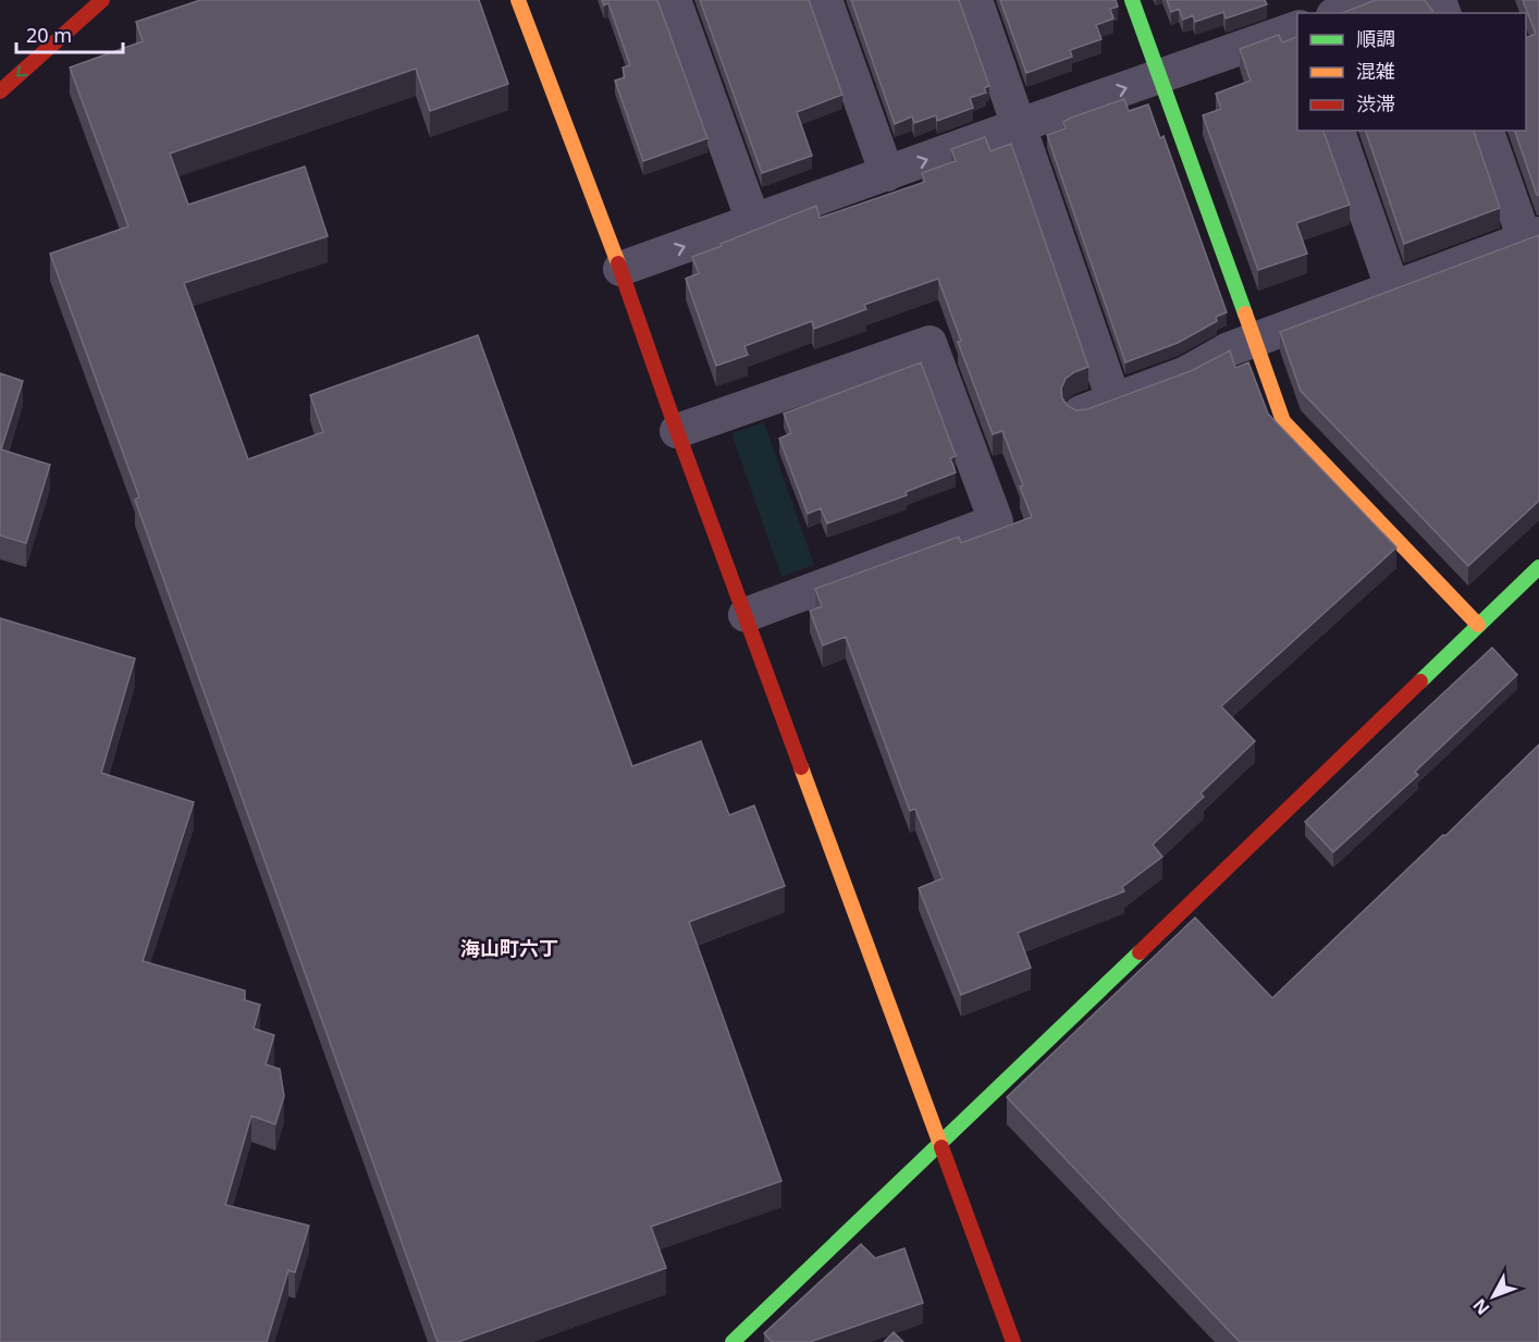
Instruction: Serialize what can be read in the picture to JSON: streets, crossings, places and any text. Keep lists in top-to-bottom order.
{
  "districts": ["海山町六丁"],
  "legend": ["順調", "混雑", "渋滞"],
  "scale_bar": "20 m",
  "north": "bottom left"
}
